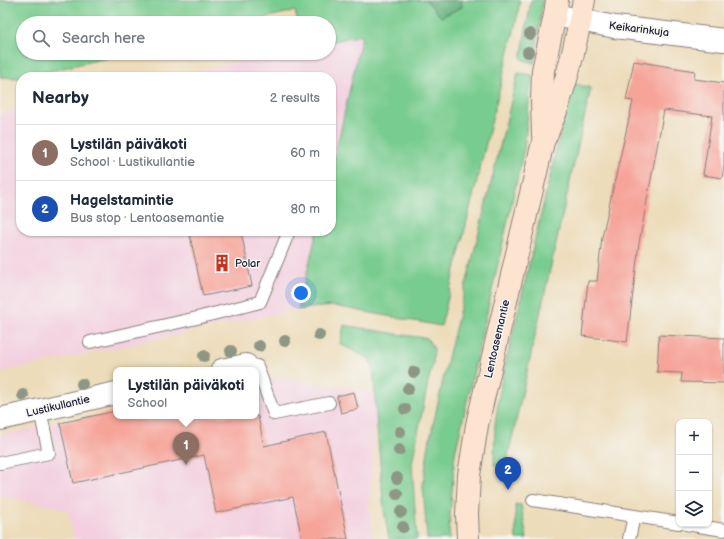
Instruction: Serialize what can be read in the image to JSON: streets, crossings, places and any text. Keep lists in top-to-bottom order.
{
  "streets": {
    "main road": ["Lentoasemantie"],
    "street": ["Keikarinkuja", "Lustikullantie"]
  },
  "crossings": [
    ["Keikarinkuja", "Lentoasemantie"]
  ],
  "places": {
    "building": ["Polar"]
  },
  "page": {
    "search": "Search here",
    "heading": ["Nearby", "2 results"],
    "list": [
      {
        "mark": "1",
        "name": "Lystilän päiväkoti",
        "note": "School · Lustikullantie",
        "value": "60 m"
      },
      {
        "mark": "2",
        "name": "Hagelstamintie",
        "note": "Bus stop · Lentoasemantie",
        "value": "80 m"
      }
    ],
    "popup": ["Lystilän päiväkoti", "School"],
    "map_buttons": ["+", "−"],
    "pins": ["1", "2"]
  }
}
